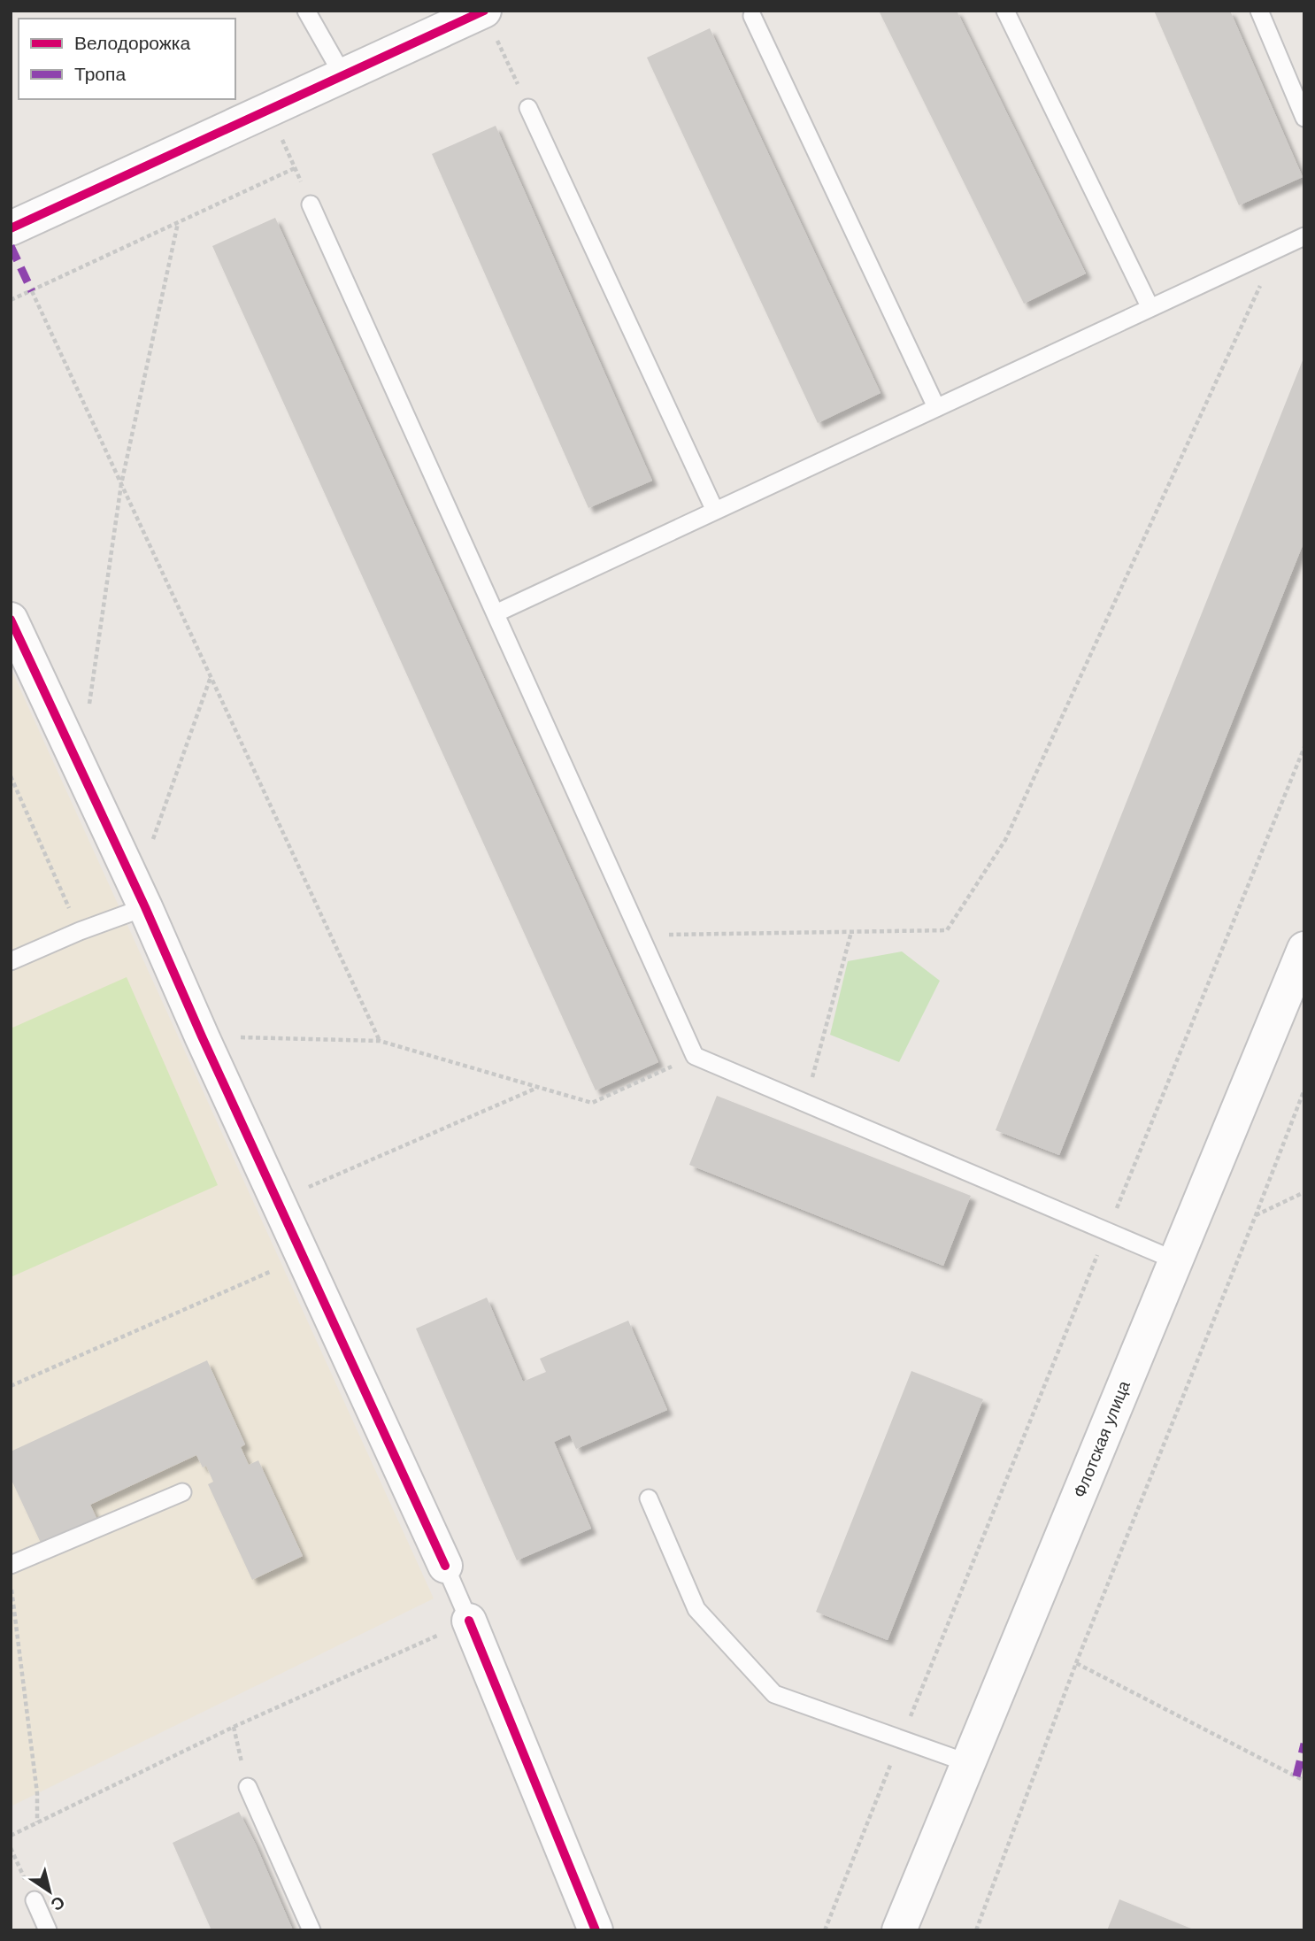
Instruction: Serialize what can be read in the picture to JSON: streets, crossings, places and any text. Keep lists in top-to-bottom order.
{
  "streets": {
    "street": ["Флотская улица"]
  },
  "legend": ["Велодорожка", "Тропа"],
  "north": "bottom right"
}
